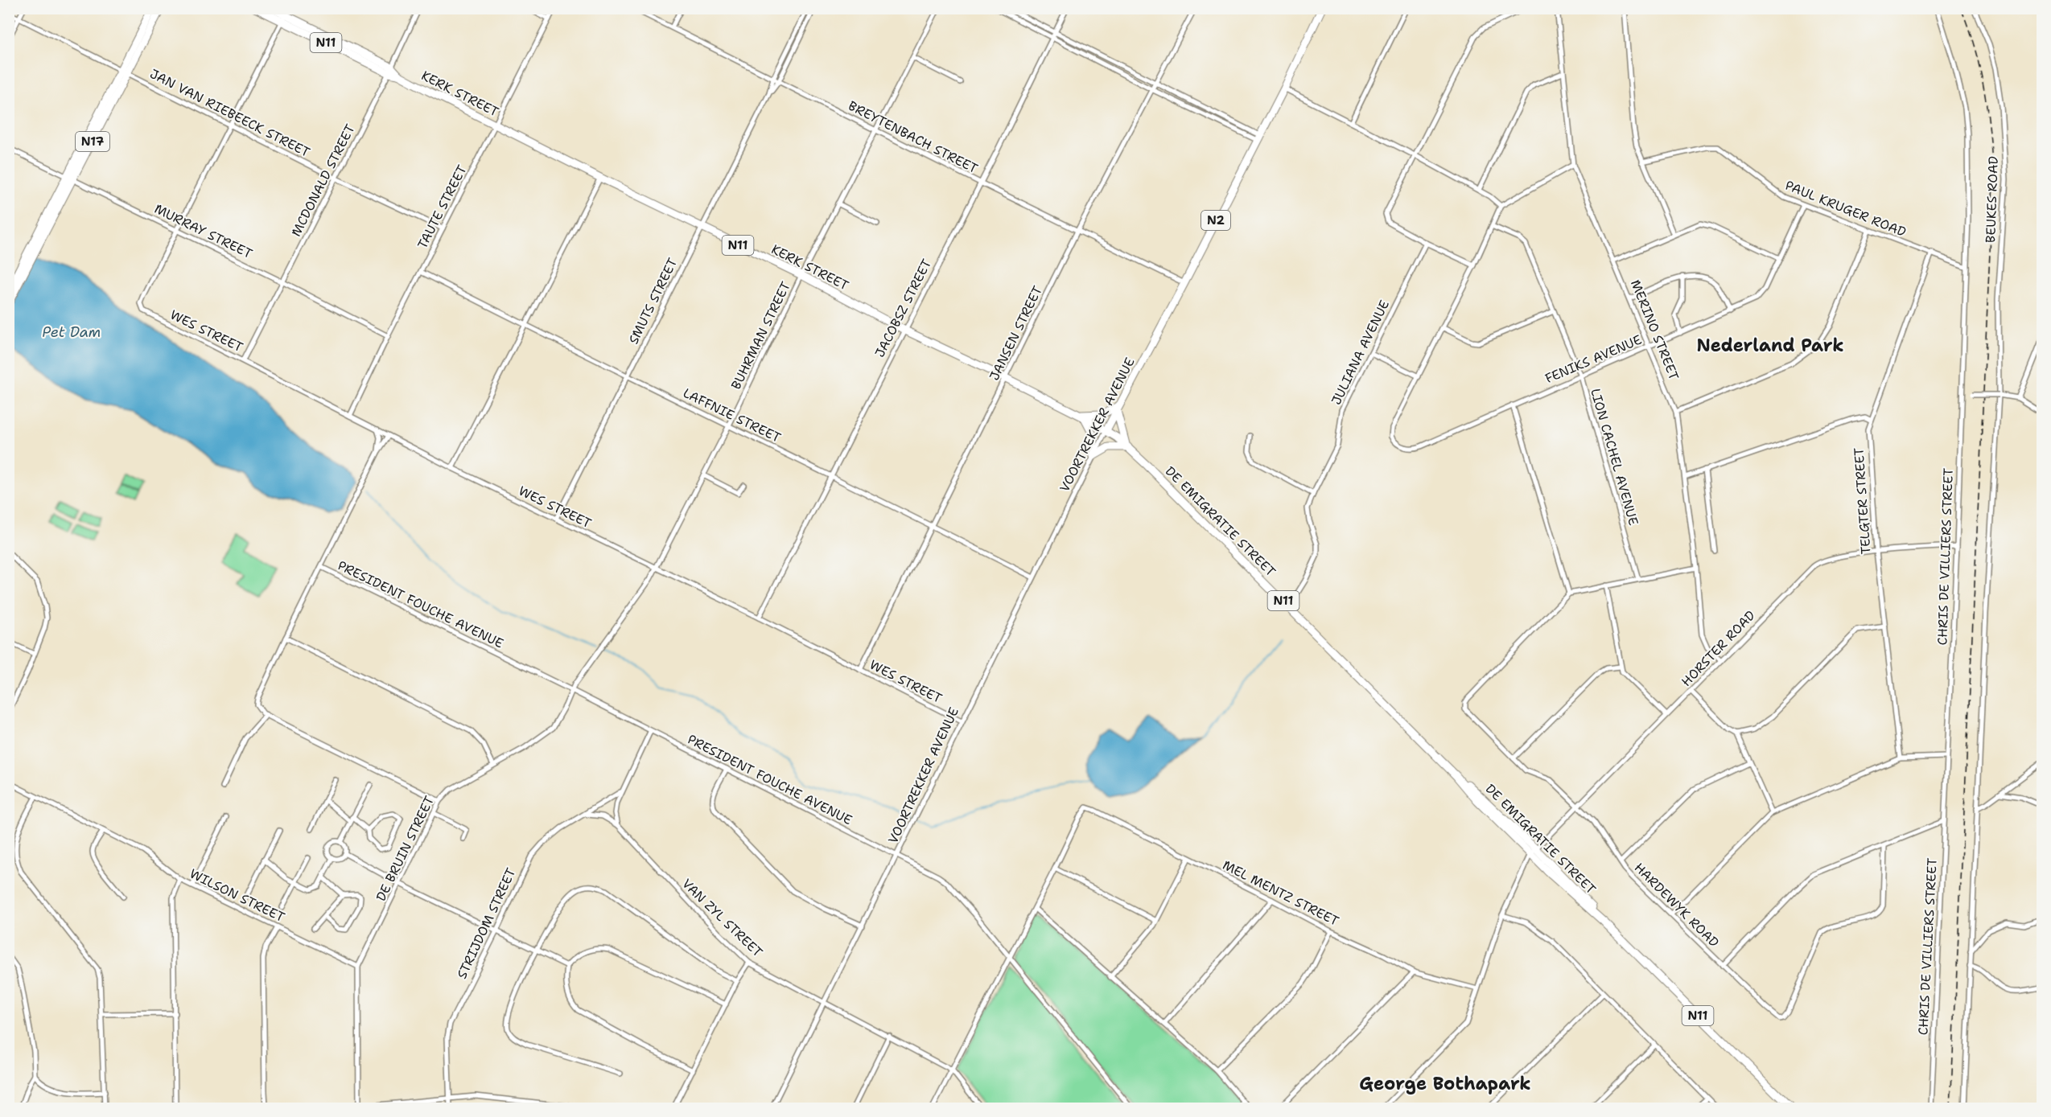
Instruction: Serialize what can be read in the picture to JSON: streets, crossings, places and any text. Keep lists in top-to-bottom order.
{
  "streets": {
    "highway": [
      "N11",
      "KERK STREET",
      "N17",
      "N2",
      "VOORTREKKER AVENUE",
      "DE EMIGRATIE STREET"
    ],
    "street": [
      "JAN VAN RIEBEECK STREET",
      "BREYTENBACH STREET",
      "MCDONALD STREET",
      "BEUKES ROAD",
      "TAUTE STREET",
      "PAUL KRUGER ROAD",
      "MURRAY STREET",
      "SMUTS STREET",
      "JACOBSZ STREET",
      "MERINO STREET",
      "WES STREET",
      "JANSEN STREET",
      "BUHRMAN STREET",
      "JULIANA AVENUE",
      "FENIKS AVENUE",
      "LAFFNIE STREET",
      "LION CACHEL AVENUE",
      "TELGTER STREET",
      "CHRIS DE VILLIERS STREET",
      "PRESIDENT FOUCHE AVENUE",
      "HORSTER ROAD",
      "DE BRUIN STREET",
      "MEL MENTZ STREET",
      "WILSON STREET",
      "HARDEWYK ROAD",
      "VAN ZYL STREET",
      "STRIJDOM STREET"
    ]
  },
  "crossings": [
    ["KERK STREET", "MCDONALD STREET"],
    ["KERK STREET", "TAUTE STREET"],
    ["KERK STREET", "SMUTS STREET"],
    ["KERK STREET", "JACOBSZ STREET"],
    ["KERK STREET", "JANSEN STREET"],
    ["KERK STREET", "BUHRMAN STREET"],
    ["KERK STREET", "VOORTREKKER AVENUE"],
    ["KERK STREET", "DE EMIGRATIE STREET"],
    ["JAN VAN RIEBEECK STREET", "N17"],
    ["JAN VAN RIEBEECK STREET", "MCDONALD STREET"],
    ["JAN VAN RIEBEECK STREET", "TAUTE STREET"],
    ["BREYTENBACH STREET", "SMUTS STREET"],
    ["BREYTENBACH STREET", "JACOBSZ STREET"],
    ["BREYTENBACH STREET", "JANSEN STREET"],
    ["BREYTENBACH STREET", "BUHRMAN STREET"],
    ["BREYTENBACH STREET", "VOORTREKKER AVENUE"],
    ["N17", "MURRAY STREET"],
    ["MCDONALD STREET", "MURRAY STREET"],
    ["MCDONALD STREET", "WES STREET"],
    ["TAUTE STREET", "MURRAY STREET"],
    ["TAUTE STREET", "WES STREET"],
    ["TAUTE STREET", "LAFFNIE STREET"],
    ["PAUL KRUGER ROAD", "FENIKS AVENUE"],
    ["PAUL KRUGER ROAD", "TELGTER STREET"],
    ["PAUL KRUGER ROAD", "CHRIS DE VILLIERS STREET"],
    ["MURRAY STREET", "WES STREET"],
    ["SMUTS STREET", "WES STREET"],
    ["SMUTS STREET", "LAFFNIE STREET"],
    ["JACOBSZ STREET", "WES STREET"],
    ["JACOBSZ STREET", "LAFFNIE STREET"],
    ["MERINO STREET", "FENIKS AVENUE"],
    ["MERINO STREET", "HORSTER ROAD"],
    ["WES STREET", "JANSEN STREET"],
    ["WES STREET", "BUHRMAN STREET"],
    ["WES STREET", "VOORTREKKER AVENUE"],
    ["WES STREET", "DE BRUIN STREET"],
    ["JANSEN STREET", "LAFFNIE STREET"],
    ["BUHRMAN STREET", "LAFFNIE STREET"],
    ["BUHRMAN STREET", "DE BRUIN STREET"],
    ["JULIANA AVENUE", "DE EMIGRATIE STREET"],
    ["FENIKS AVENUE", "LION CACHEL AVENUE"],
    ["LAFFNIE STREET", "VOORTREKKER AVENUE"],
    ["VOORTREKKER AVENUE", "DE EMIGRATIE STREET"],
    ["VOORTREKKER AVENUE", "PRESIDENT FOUCHE AVENUE"],
    ["VOORTREKKER AVENUE", "VAN ZYL STREET"],
    ["TELGTER STREET", "HORSTER ROAD"],
    ["DE EMIGRATIE STREET", "HORSTER ROAD"],
    ["CHRIS DE VILLIERS STREET", "HORSTER ROAD"],
    ["PRESIDENT FOUCHE AVENUE", "DE BRUIN STREET"],
    ["HORSTER ROAD", "MEL MENTZ STREET"],
    ["HORSTER ROAD", "HARDEWYK ROAD"],
    ["DE BRUIN STREET", "WILSON STREET"]
  ],
  "districts": ["Nederland Park", "George Bothapark"],
  "water": ["Pet Dam"]
}
